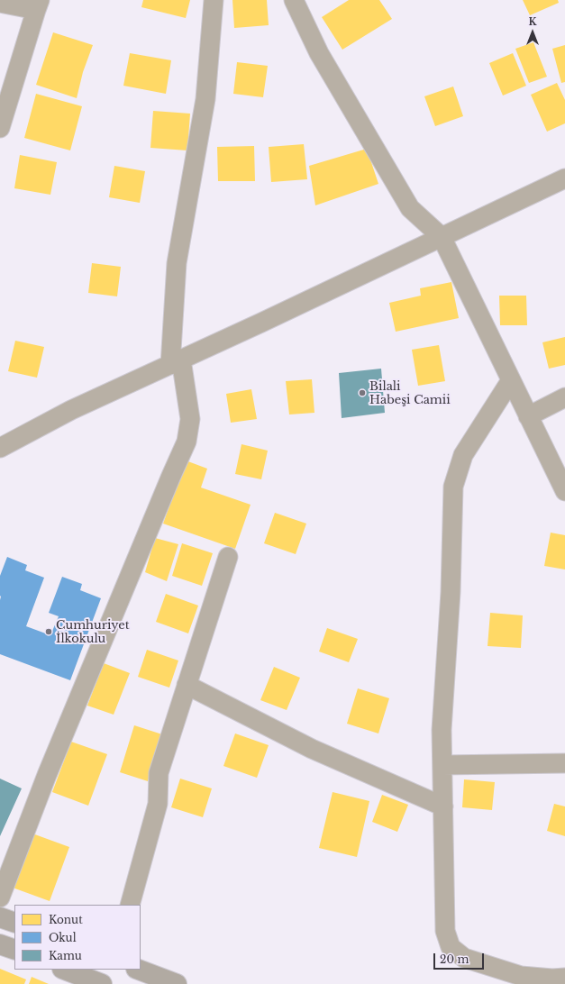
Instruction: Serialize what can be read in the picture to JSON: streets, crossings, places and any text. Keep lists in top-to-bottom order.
{
  "places": ["Bilali Habeşi Camii", "Cumhuriyet İlkokulu"],
  "legend": ["Konut", "Okul", "Kamu"],
  "scale_bar": "20 m",
  "north": "top"
}
